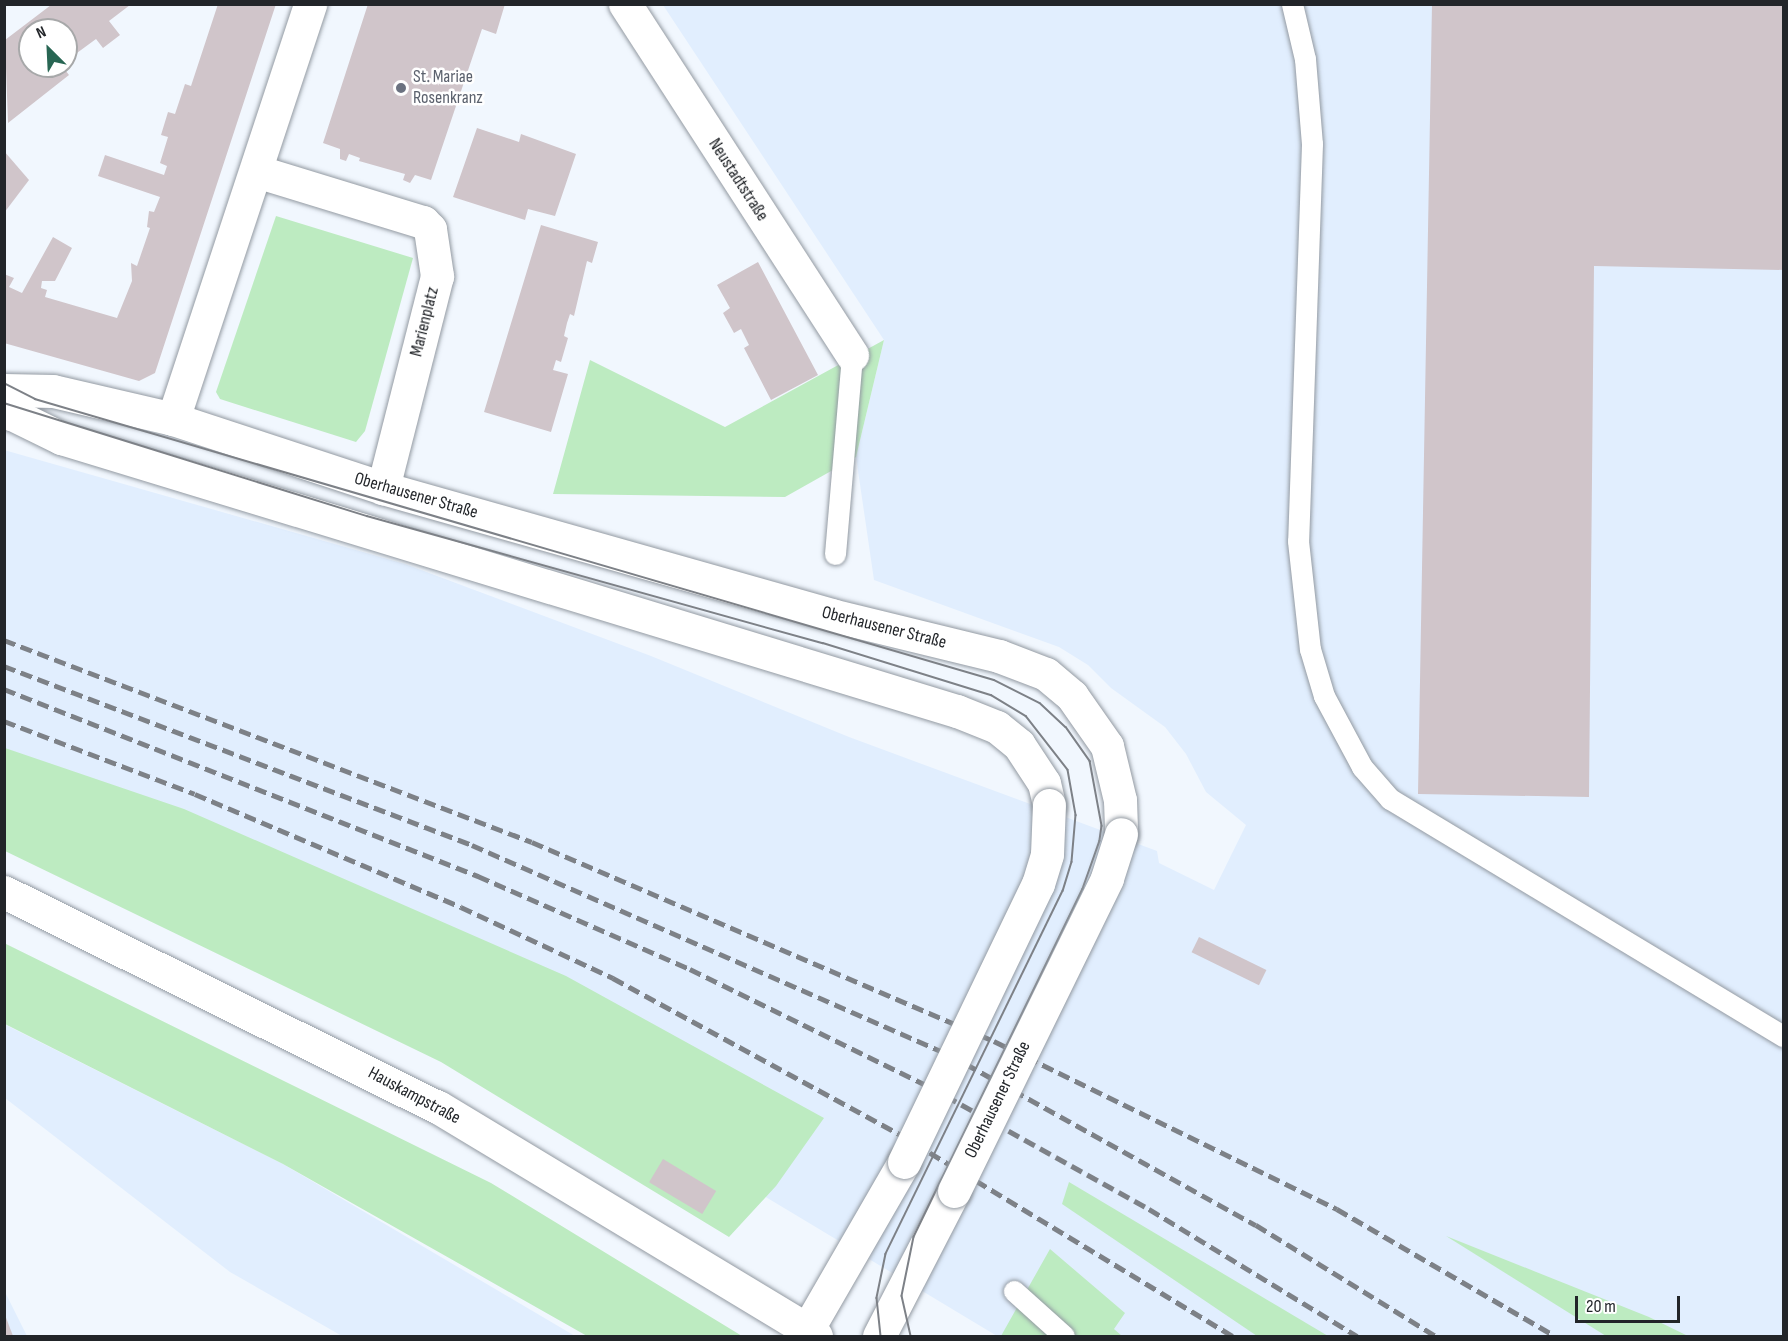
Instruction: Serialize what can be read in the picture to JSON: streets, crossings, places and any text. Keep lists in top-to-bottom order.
{
  "streets": {
    "main road": [
      "Neustadtstraße",
      "Marienplatz",
      "Oberhausener Straße",
      "Hauskampstraße"
    ]
  },
  "crossings": [
    ["Marienplatz", "Oberhausener Straße"]
  ],
  "places": ["St. Mariae Rosenkranz"],
  "scale_bar": "20 m",
  "north": "top left"
}
